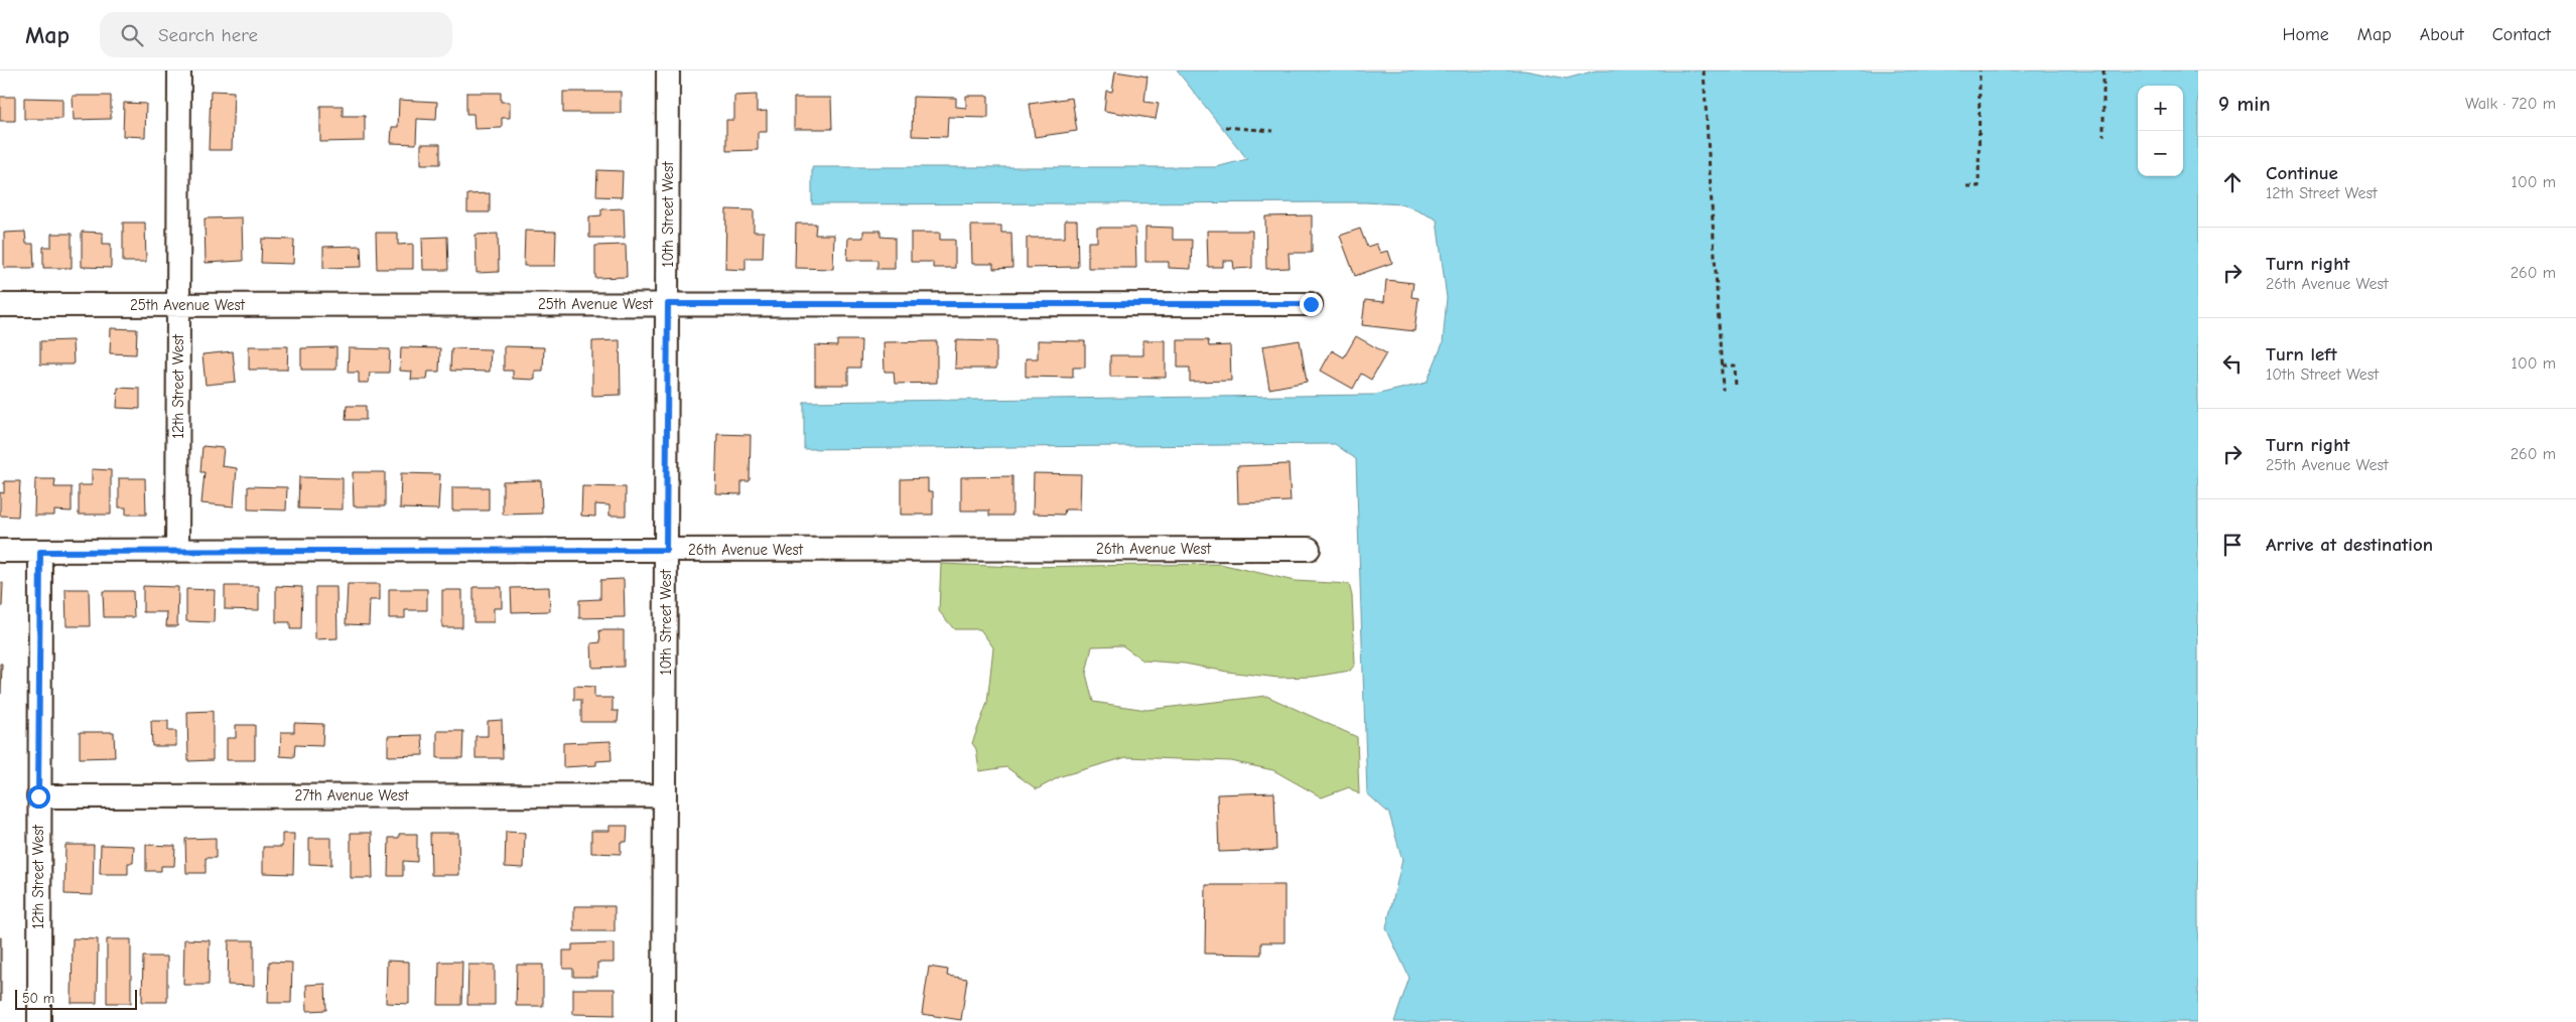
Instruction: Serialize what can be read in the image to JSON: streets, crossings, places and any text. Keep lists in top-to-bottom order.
{
  "streets": {
    "street": [
      "10th Street West",
      "25th Avenue West",
      "12th Street West",
      "26th Avenue West",
      "27th Avenue West"
    ]
  },
  "crossings": [
    ["10th Street West", "25th Avenue West"],
    ["10th Street West", "26th Avenue West"],
    ["10th Street West", "27th Avenue West"],
    ["25th Avenue West", "12th Street West"],
    ["12th Street West", "26th Avenue West"],
    ["12th Street West", "27th Avenue West"]
  ],
  "scale_bar": "50 m",
  "page": {
    "header": "Map",
    "search": "Search here",
    "nav": [
      "Home",
      "Map",
      "About",
      "Contact"
    ],
    "heading": ["9 min", "Walk · 720 m"],
    "map_buttons": ["+", "−"],
    "list": [
      ["Continue", "12th Street West", "100 m"],
      ["Turn right", "26th Avenue West", "260 m"],
      ["Turn left", "10th Street West", "100 m"],
      ["Turn right", "25th Avenue West", "260 m"],
      "Arrive at destination"
    ],
    "scale": "50 m"
  }
}
